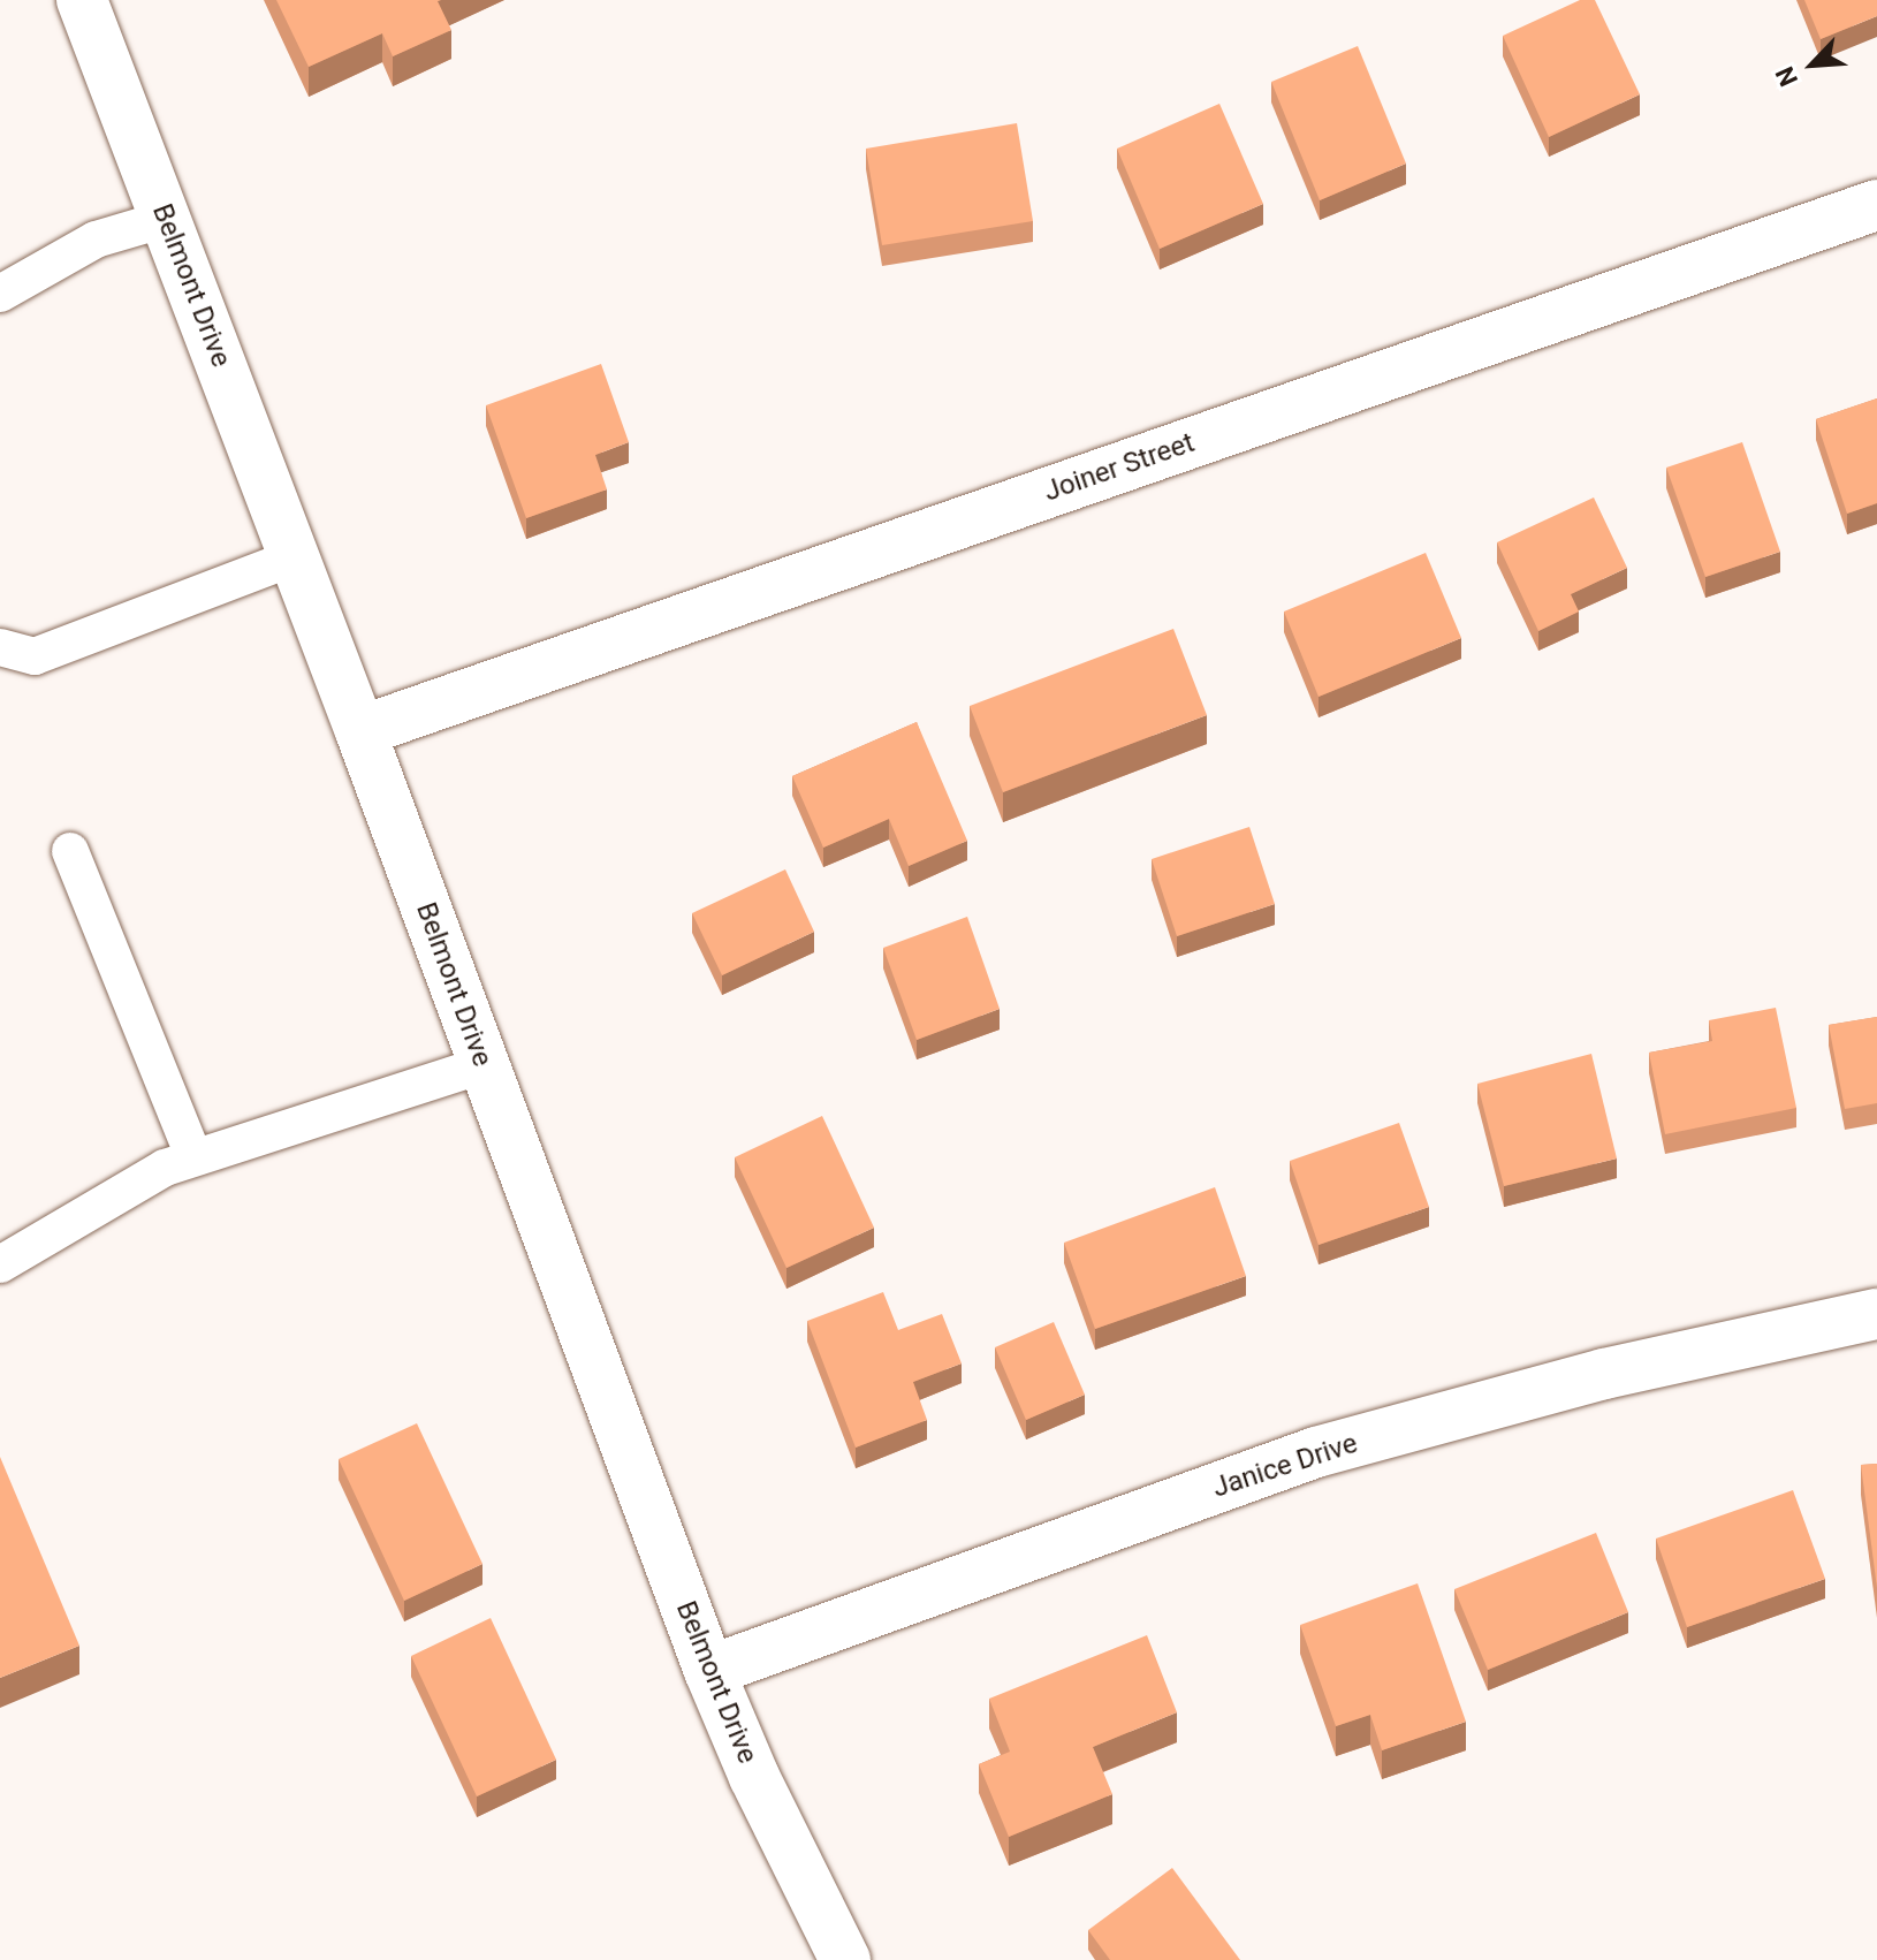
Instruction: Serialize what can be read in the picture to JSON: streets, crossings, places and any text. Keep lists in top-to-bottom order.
{
  "streets": {
    "street": ["Belmont Drive", "Joiner Street", "Janice Drive"]
  },
  "crossings": [
    ["Belmont Drive", "Joiner Street"],
    ["Belmont Drive", "Janice Drive"]
  ],
  "north": "bottom left"
}
